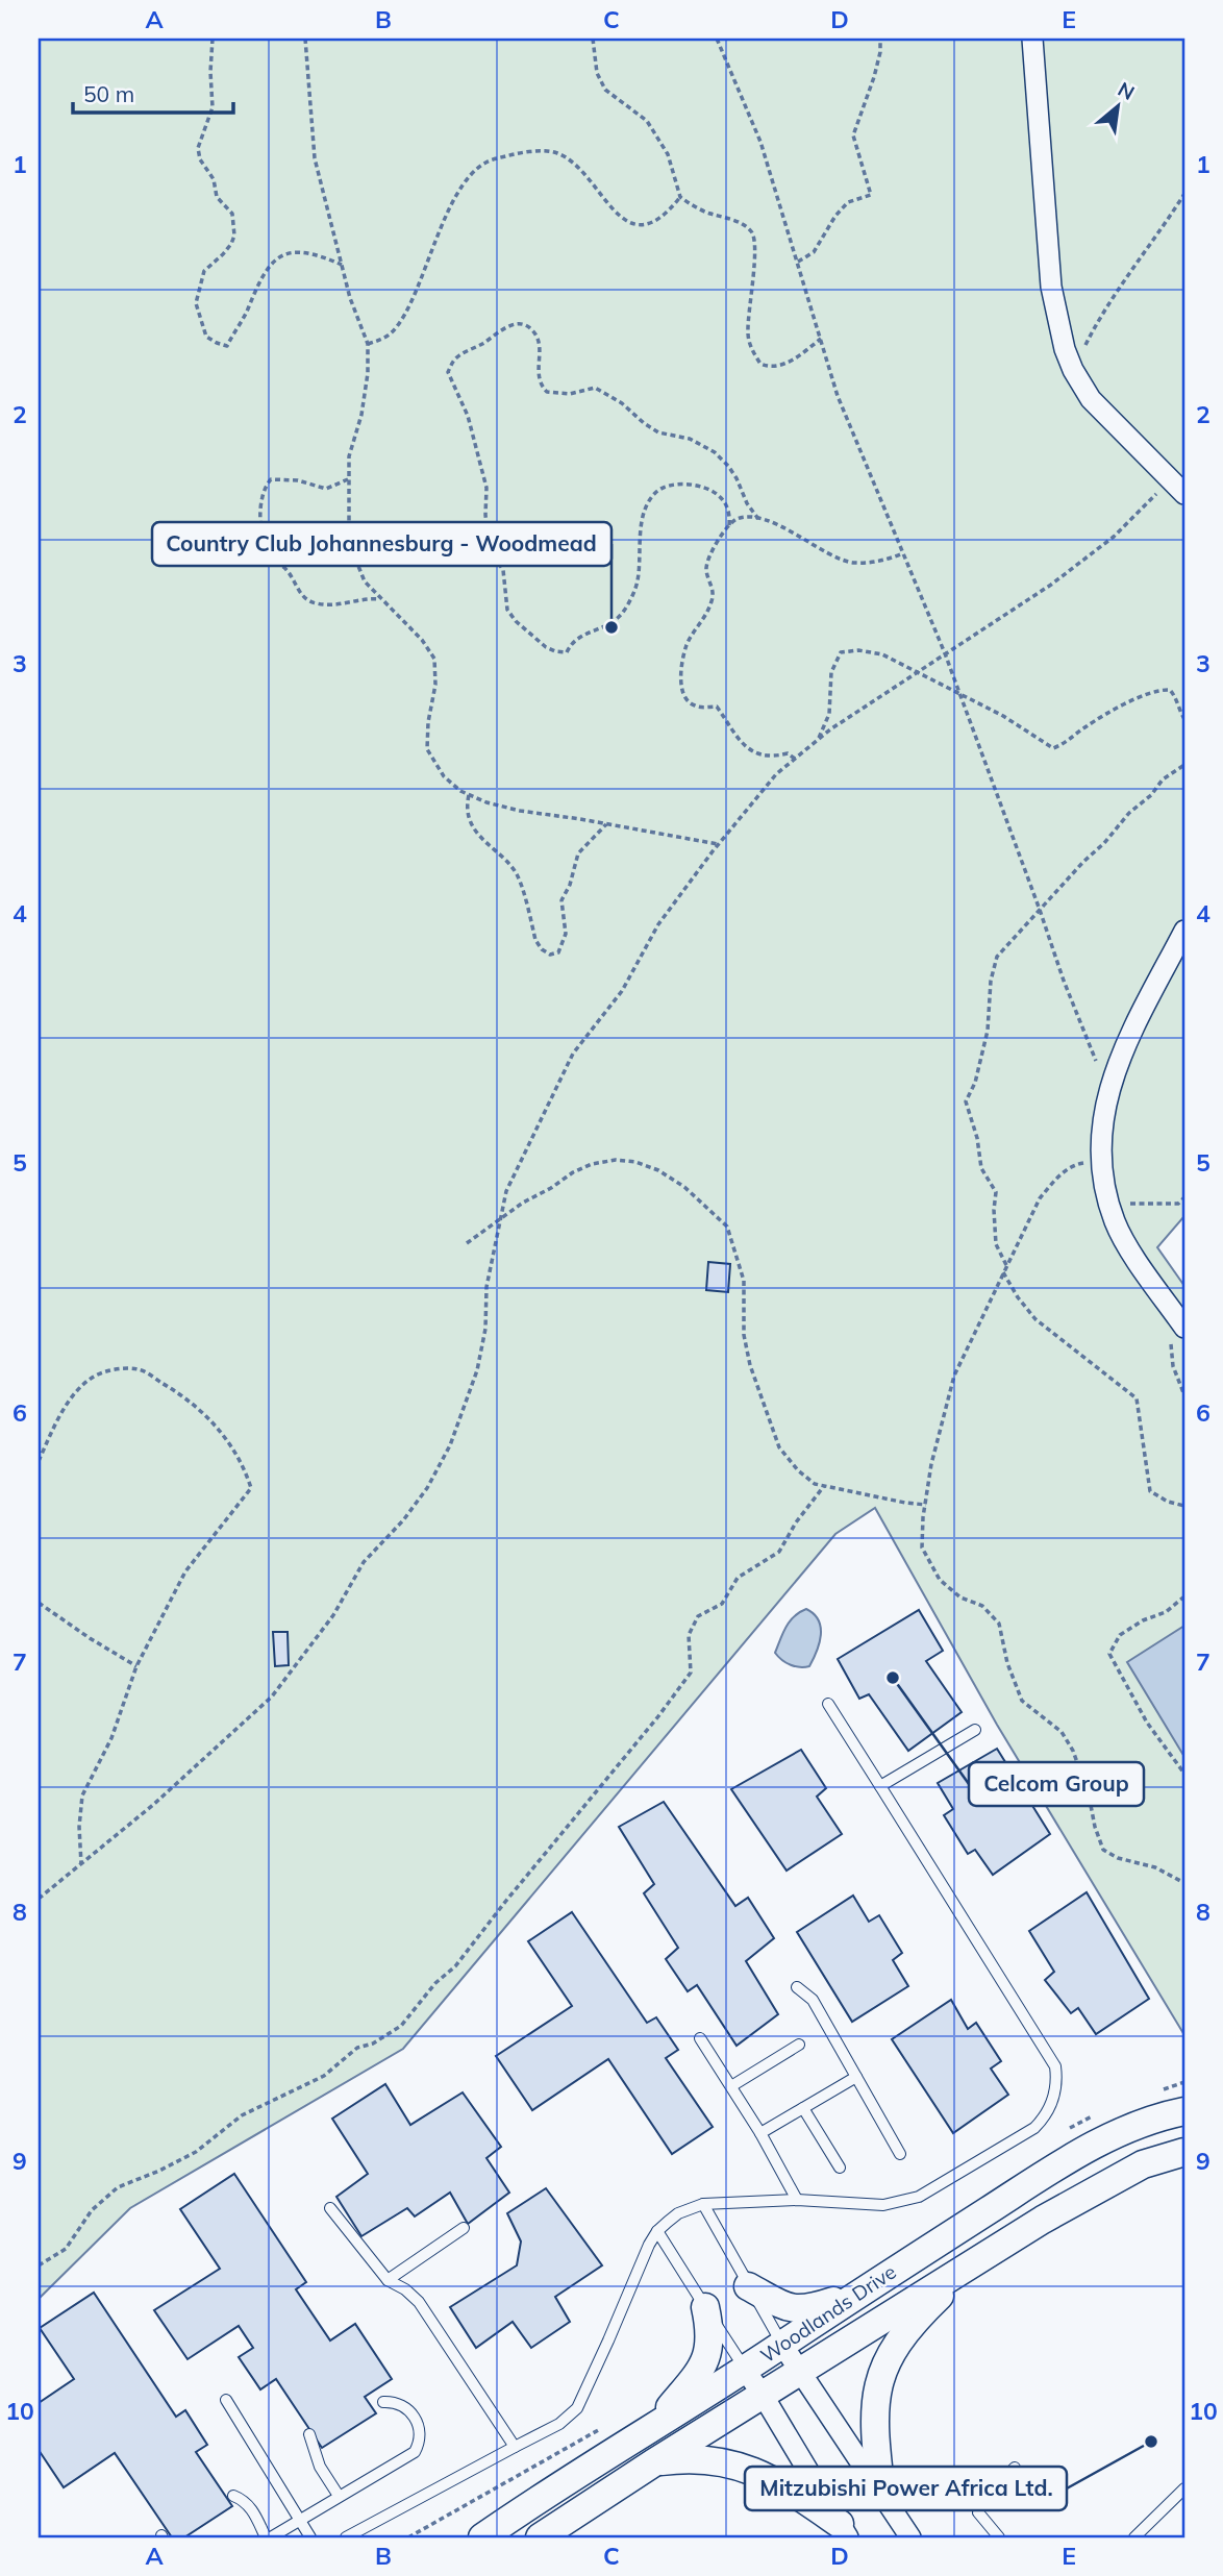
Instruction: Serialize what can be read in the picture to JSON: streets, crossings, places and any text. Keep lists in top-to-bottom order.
{
  "streets": {
    "main road": ["Woodlands Drive"]
  },
  "places": ["Country Club Johannesburg - Woodmead", "Celcom Group", "Mitzubishi Power Africa Ltd."],
  "scale_bar": "50 m",
  "north": "top right",
  "grid": {
    "columns": [
      "A",
      "B",
      "C",
      "D",
      "E"
    ],
    "rows": [
      "1",
      "2",
      "3",
      "4",
      "5",
      "6",
      "7",
      "8",
      "9",
      "10"
    ]
  }
}
